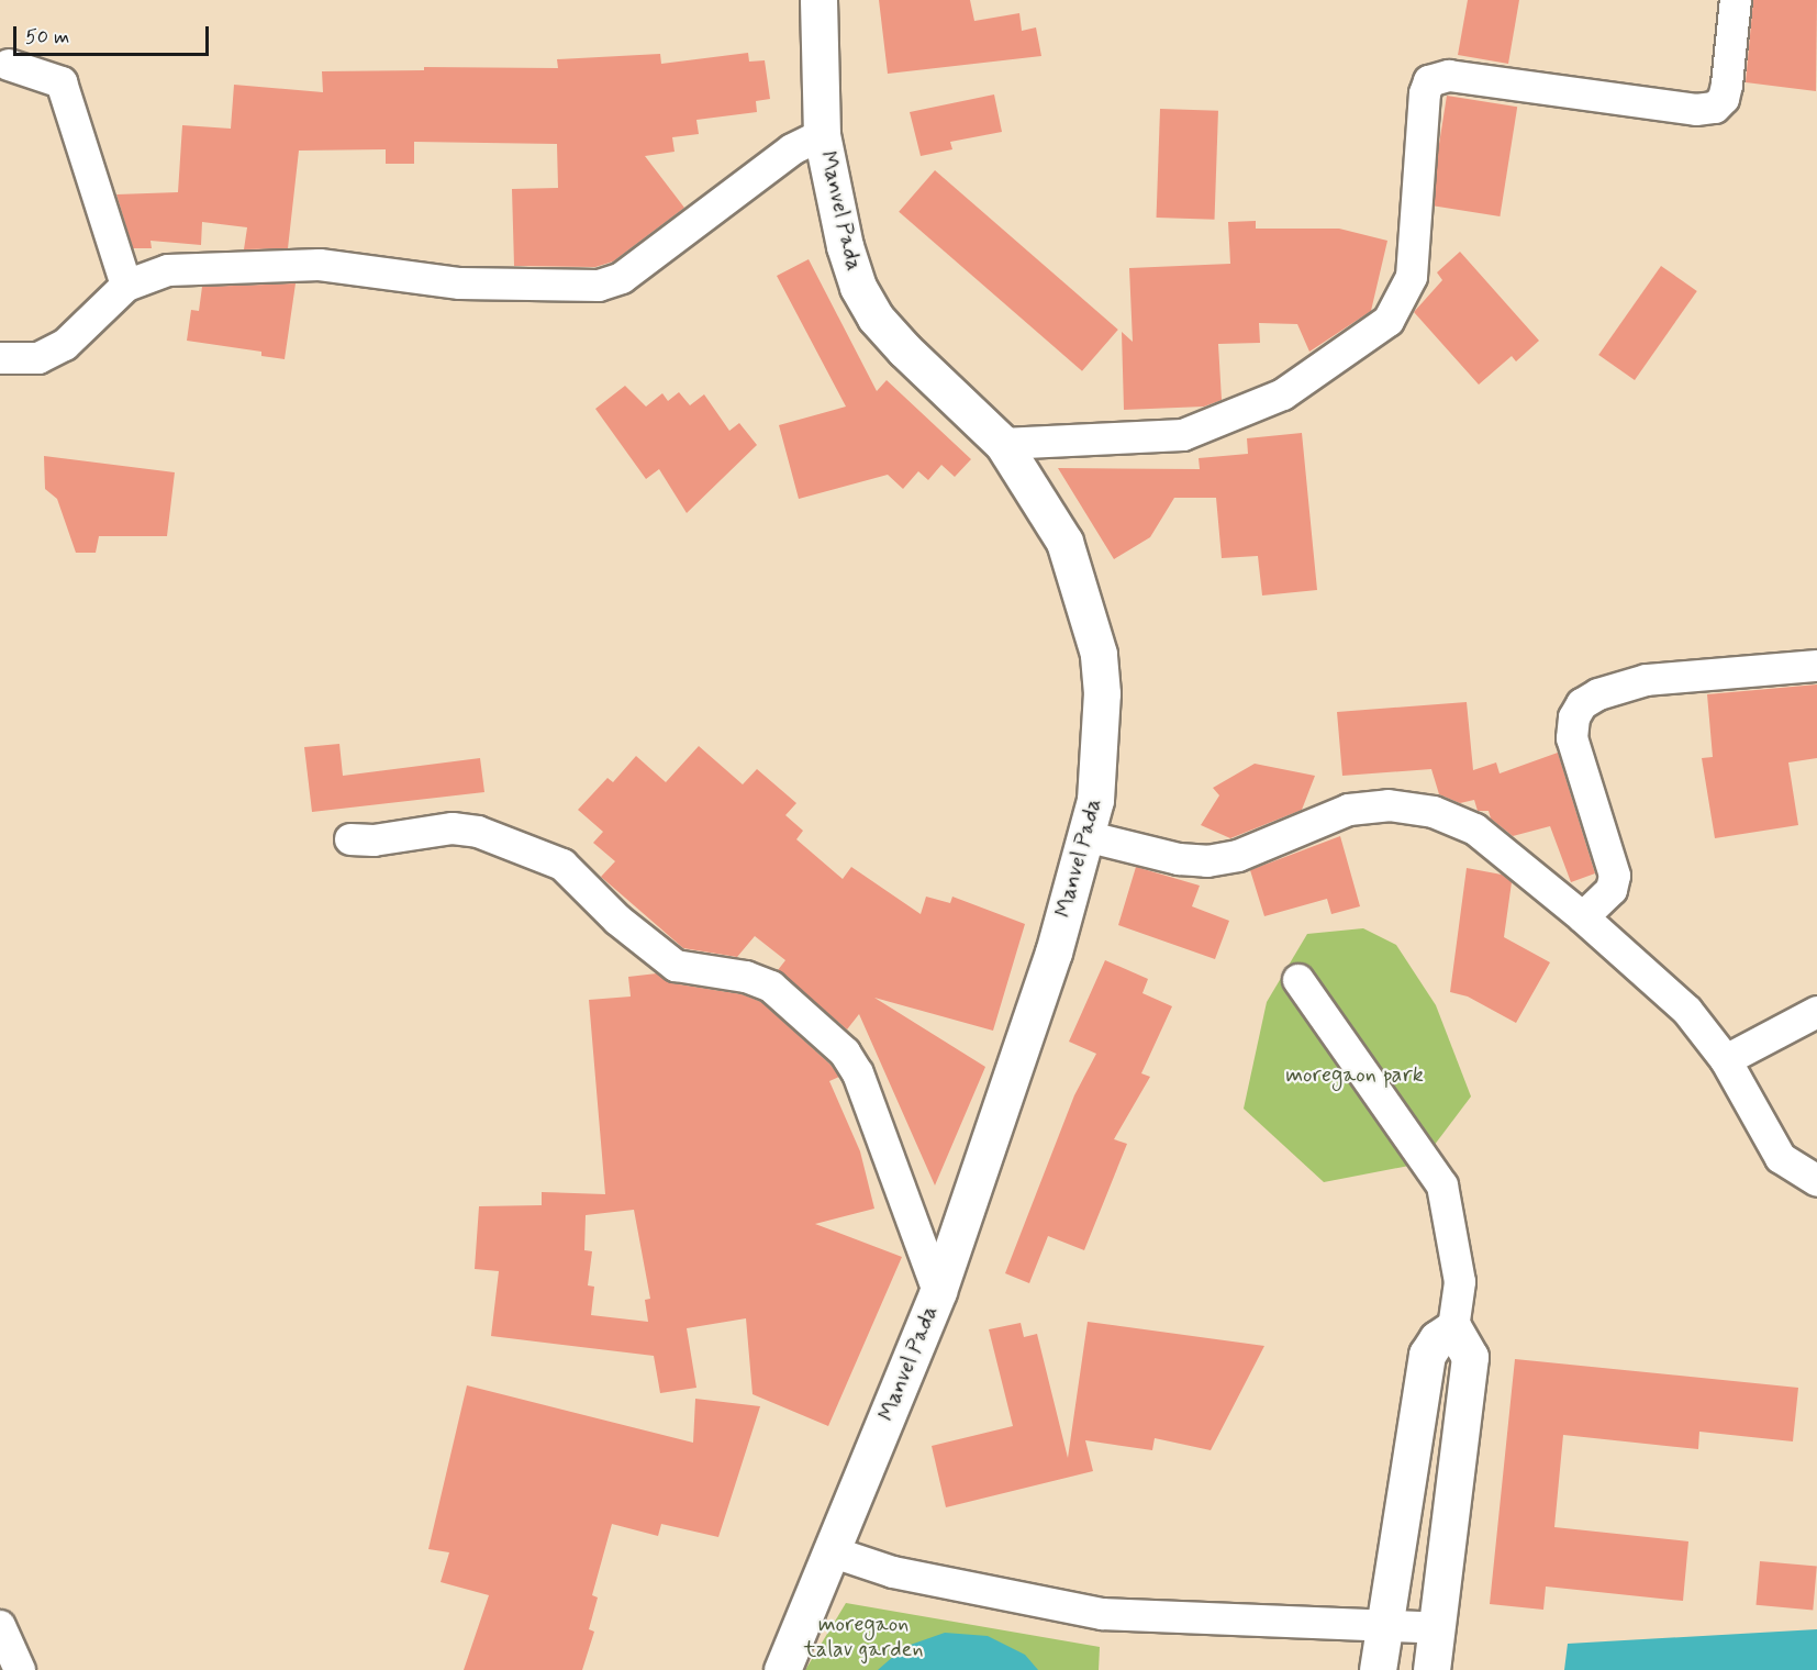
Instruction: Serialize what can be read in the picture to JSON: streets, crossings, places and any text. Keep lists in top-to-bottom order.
{
  "streets": {
    "main road": ["Manvel Pada"]
  },
  "parks": ["moregaon park", "moregaon talav garden"],
  "scale_bar": "50 m"
}
